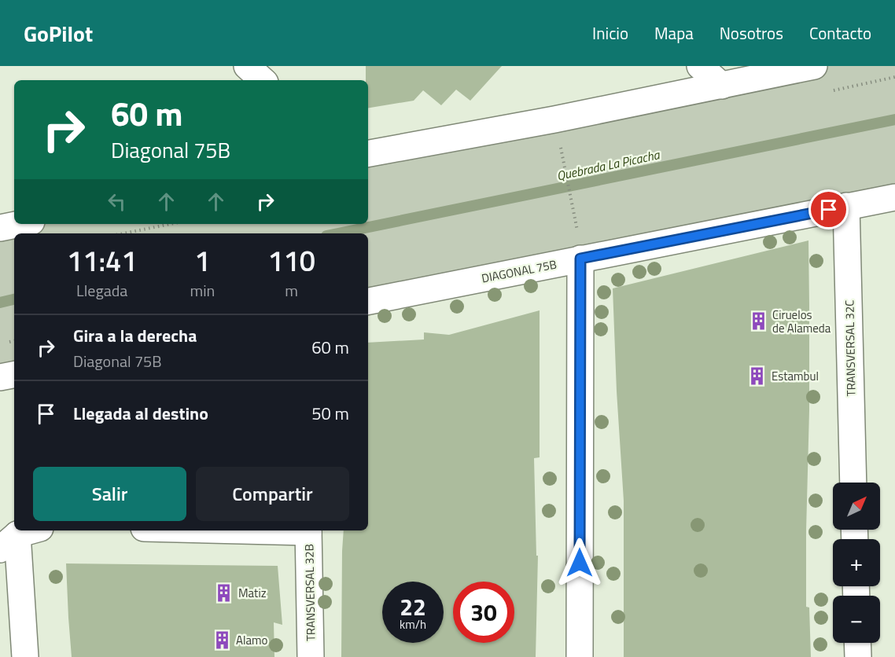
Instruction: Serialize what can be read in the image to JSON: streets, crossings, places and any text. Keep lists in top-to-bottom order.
{
  "streets": {
    "street": ["DIAGONAL 75B", "TRANSVERSAL 32C", "TRANSVERSAL 32B"]
  },
  "crossings": [
    ["DIAGONAL 75B", "TRANSVERSAL 32C"]
  ],
  "water": ["Quebrada La Picacha"],
  "places": {
    "building": [
      "Ciruelos de Alameda",
      "Estambul",
      "Matiz",
      "Alamo"
    ]
  },
  "north": "top right",
  "page": {
    "header": "GoPilot",
    "nav": [
      "Inicio",
      "Mapa",
      "Nosotros",
      "Contacto"
    ],
    "turn": ["60 m", "Diagonal 75B"],
    "eta": [
      "11:41",
      "Llegada",
      "1",
      "min",
      "110",
      "m"
    ],
    "list": [
      {
        "name": "Gira a la derecha",
        "note": "Diagonal 75B",
        "value": "60 m"
      },
      {
        "name": "Llegada al destino",
        "value": "50 m"
      }
    ],
    "buttons": ["Salir", "Compartir"],
    "map_buttons": ["+", "−"],
    "speed": "22 km/h",
    "limit": "30"
  }
}
